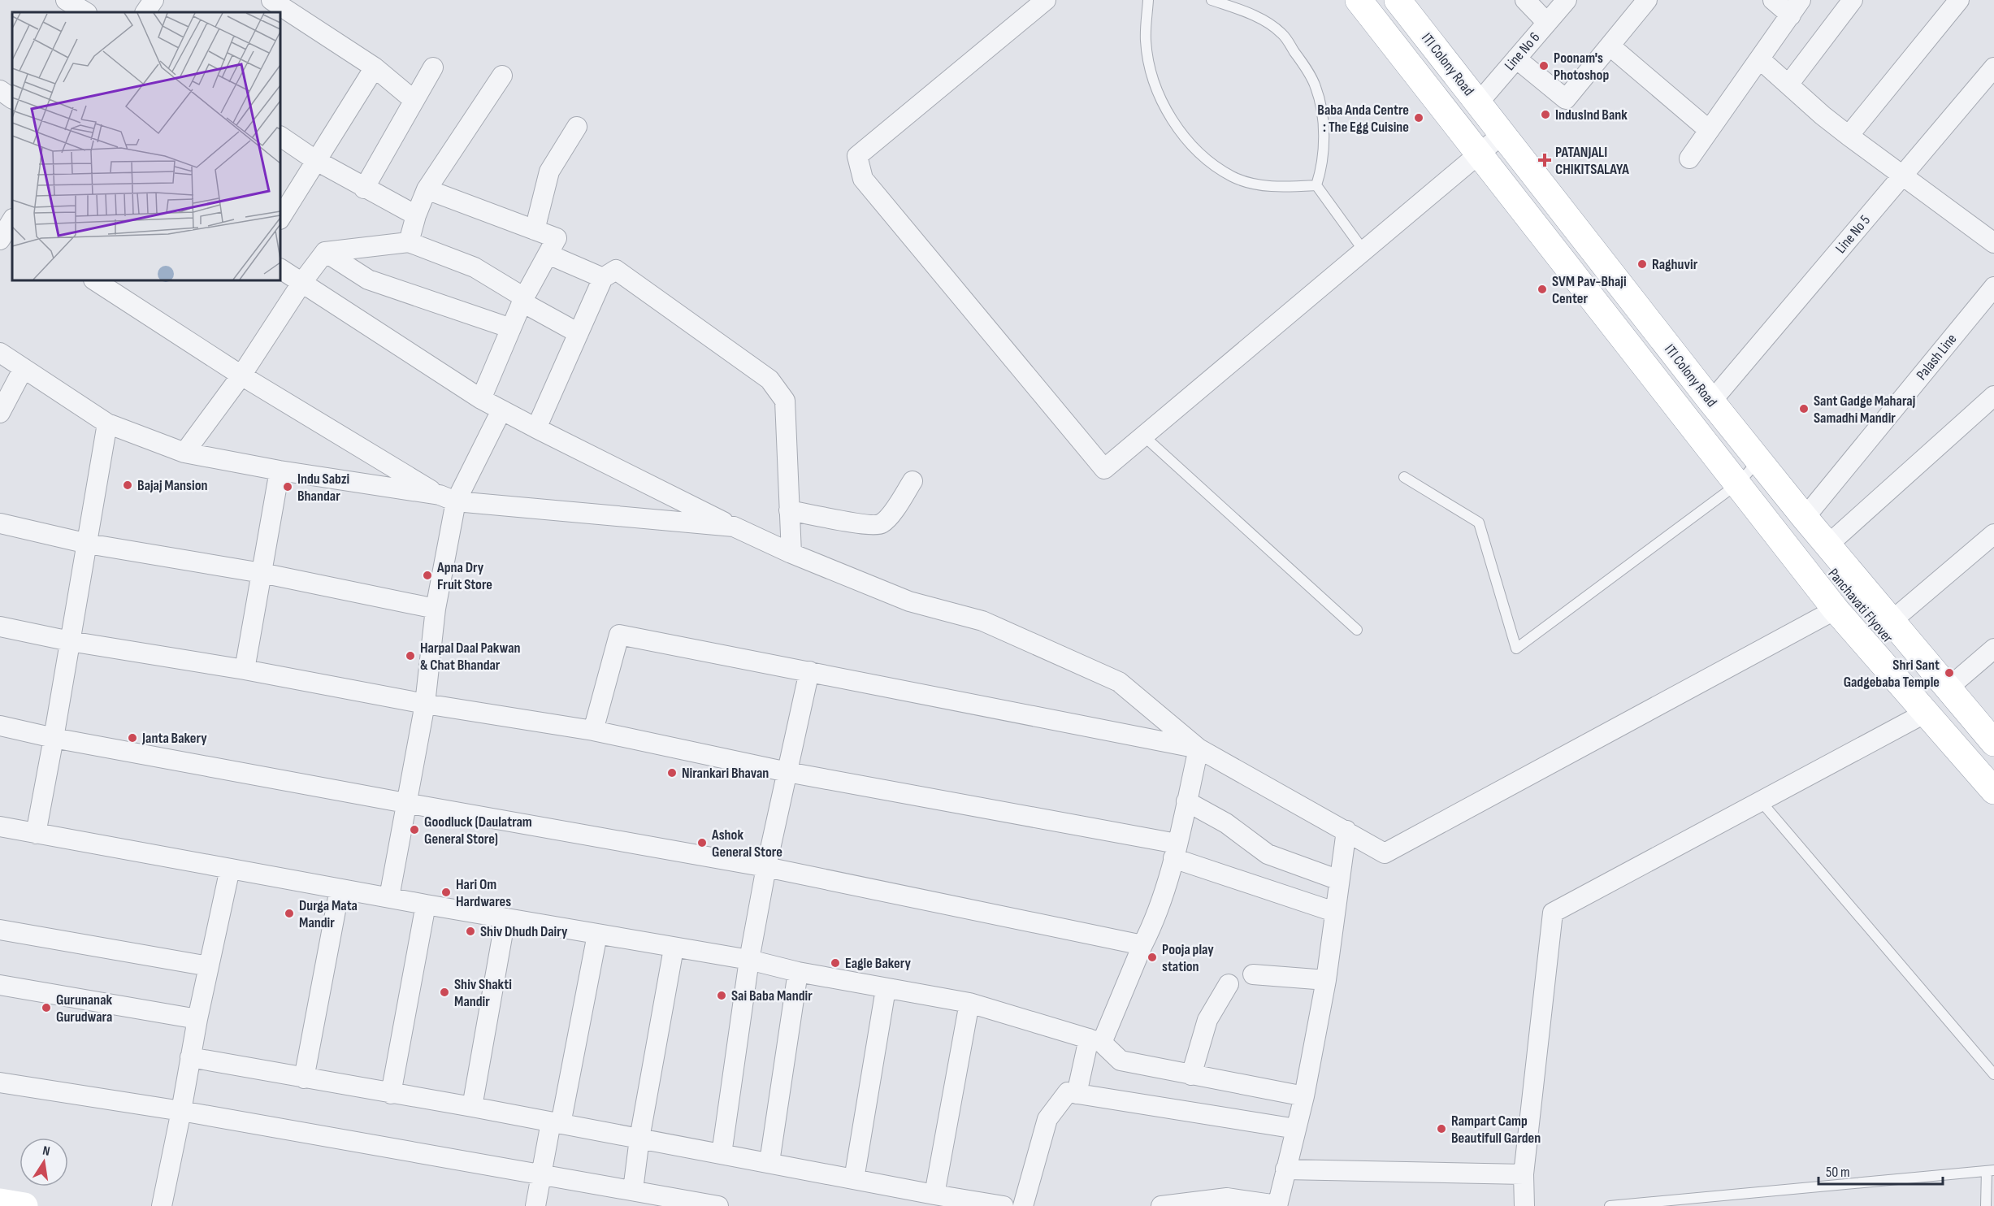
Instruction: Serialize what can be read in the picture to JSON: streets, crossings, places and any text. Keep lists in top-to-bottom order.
{
  "streets": {
    "main road": ["ITI Colony Road", "Panchavati Flyover"],
    "street": ["Line No 6", "Line No 5", "Palash Line"]
  },
  "crossings": [
    ["Line No 6", "ITI Colony Road"],
    ["ITI Colony Road", "Line No 5"],
    ["ITI Colony Road", "Palash Line"],
    ["ITI Colony Road", "Panchavati Flyover"],
    ["Palash Line", "Panchavati Flyover"]
  ],
  "places": {
    "other": [
      "Poonam's Photoshop",
      "IndusInd Bank",
      "Baba Anda Centre : The Egg Cuisine",
      "Raghuvir",
      "SVM Pav-Bhaji Center",
      "Sant Gadge Maharaj Samadhi Mandir",
      "Bajaj Mansion",
      "Indu Sabzi Bhandar",
      "Apna Dry Fruit Store",
      "Harpal Daal Pakwan & Chat Bhandar",
      "Shri Sant Gadgebaba Temple",
      "Janta Bakery",
      "Nirankari Bhavan",
      "Goodluck (Daulatram General Store)",
      "Ashok General Store",
      "Hari Om Hardwares",
      "Durga Mata Mandir",
      "Shiv Dhudh Dairy",
      "Pooja play station",
      "Eagle Bakery",
      "Shiv Shakti Mandir",
      "Sai Baba Mandir",
      "Gurunanak Gurudwara",
      "Rampart Camp Beautifull Garden"
    ],
    "health": ["PATANJALI CHIKITSALAYA"]
  },
  "scale_bar": "50 m",
  "north": "top"
}
